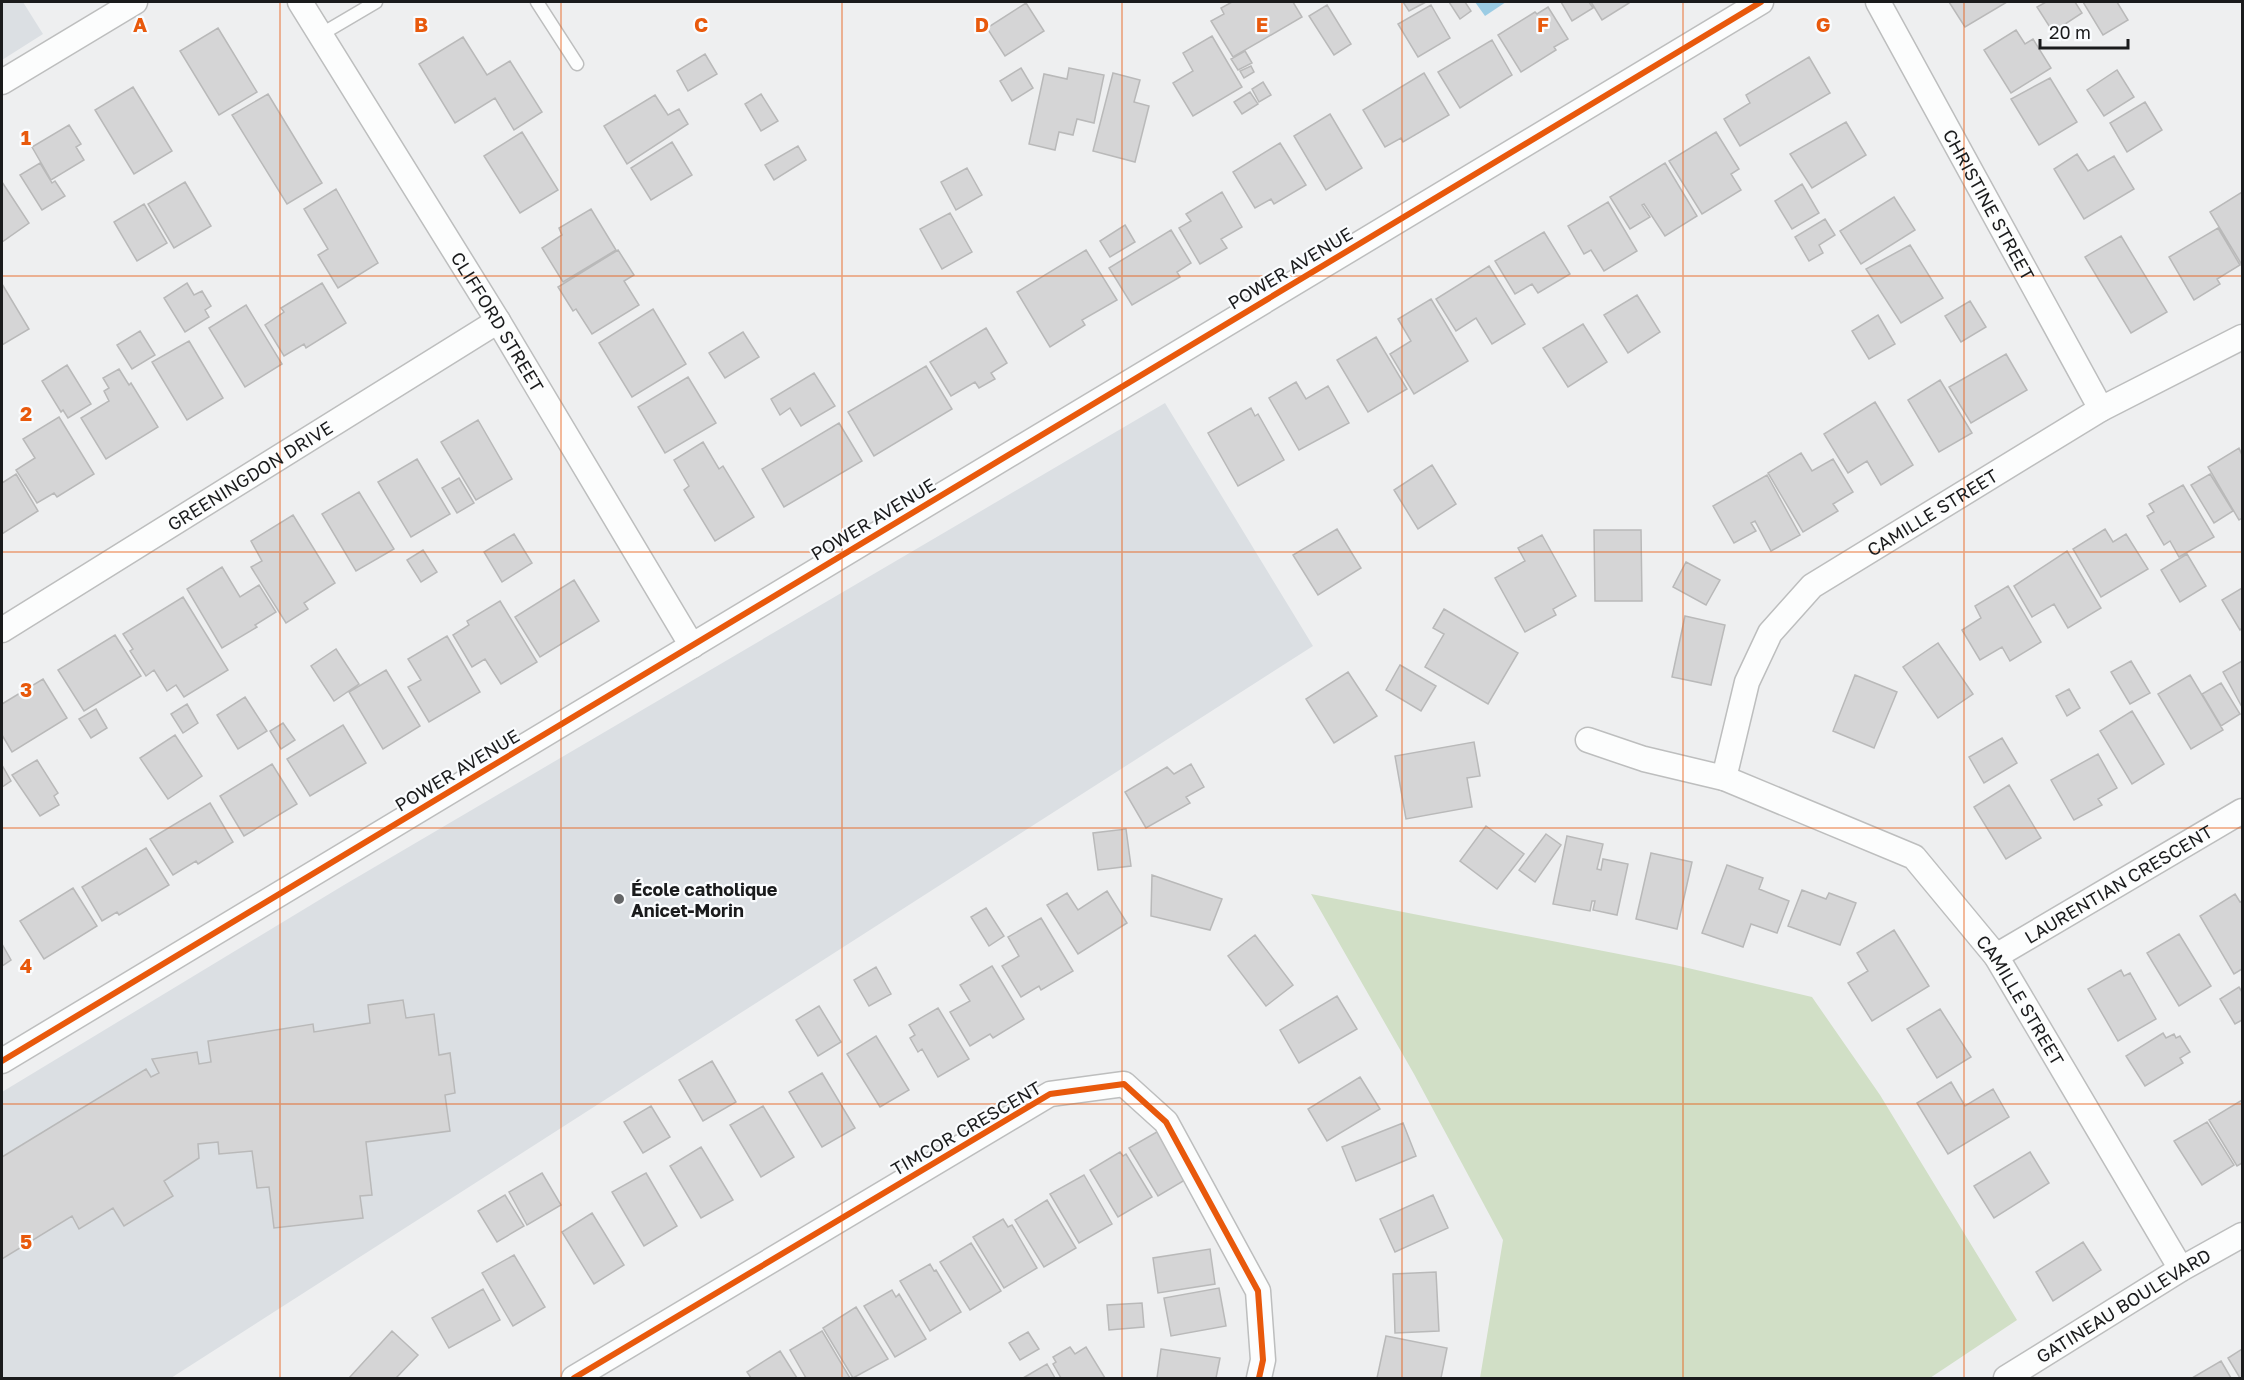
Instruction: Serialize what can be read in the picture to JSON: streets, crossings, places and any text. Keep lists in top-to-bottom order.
{
  "streets": {
    "street": [
      "CHRISTINE STREET",
      "POWER AVENUE",
      "CLIFFORD STREET",
      "GREENINGDON DRIVE",
      "CAMILLE STREET",
      "LAURENTIAN CRESCENT",
      "TIMCOR CRESCENT",
      "GATINEAU BOULEVARD"
    ]
  },
  "crossings": [
    ["CHRISTINE STREET", "CAMILLE STREET"],
    ["POWER AVENUE", "CLIFFORD STREET"],
    ["CLIFFORD STREET", "GREENINGDON DRIVE"],
    ["CAMILLE STREET", "LAURENTIAN CRESCENT"],
    ["CAMILLE STREET", "GATINEAU BOULEVARD"]
  ],
  "places": ["École catholique Anicet-Morin"],
  "scale_bar": "20 m",
  "grid": {
    "columns": [
      "A",
      "B",
      "C",
      "D",
      "E",
      "F",
      "G"
    ],
    "rows": [
      "1",
      "2",
      "3",
      "4",
      "5"
    ]
  }
}
